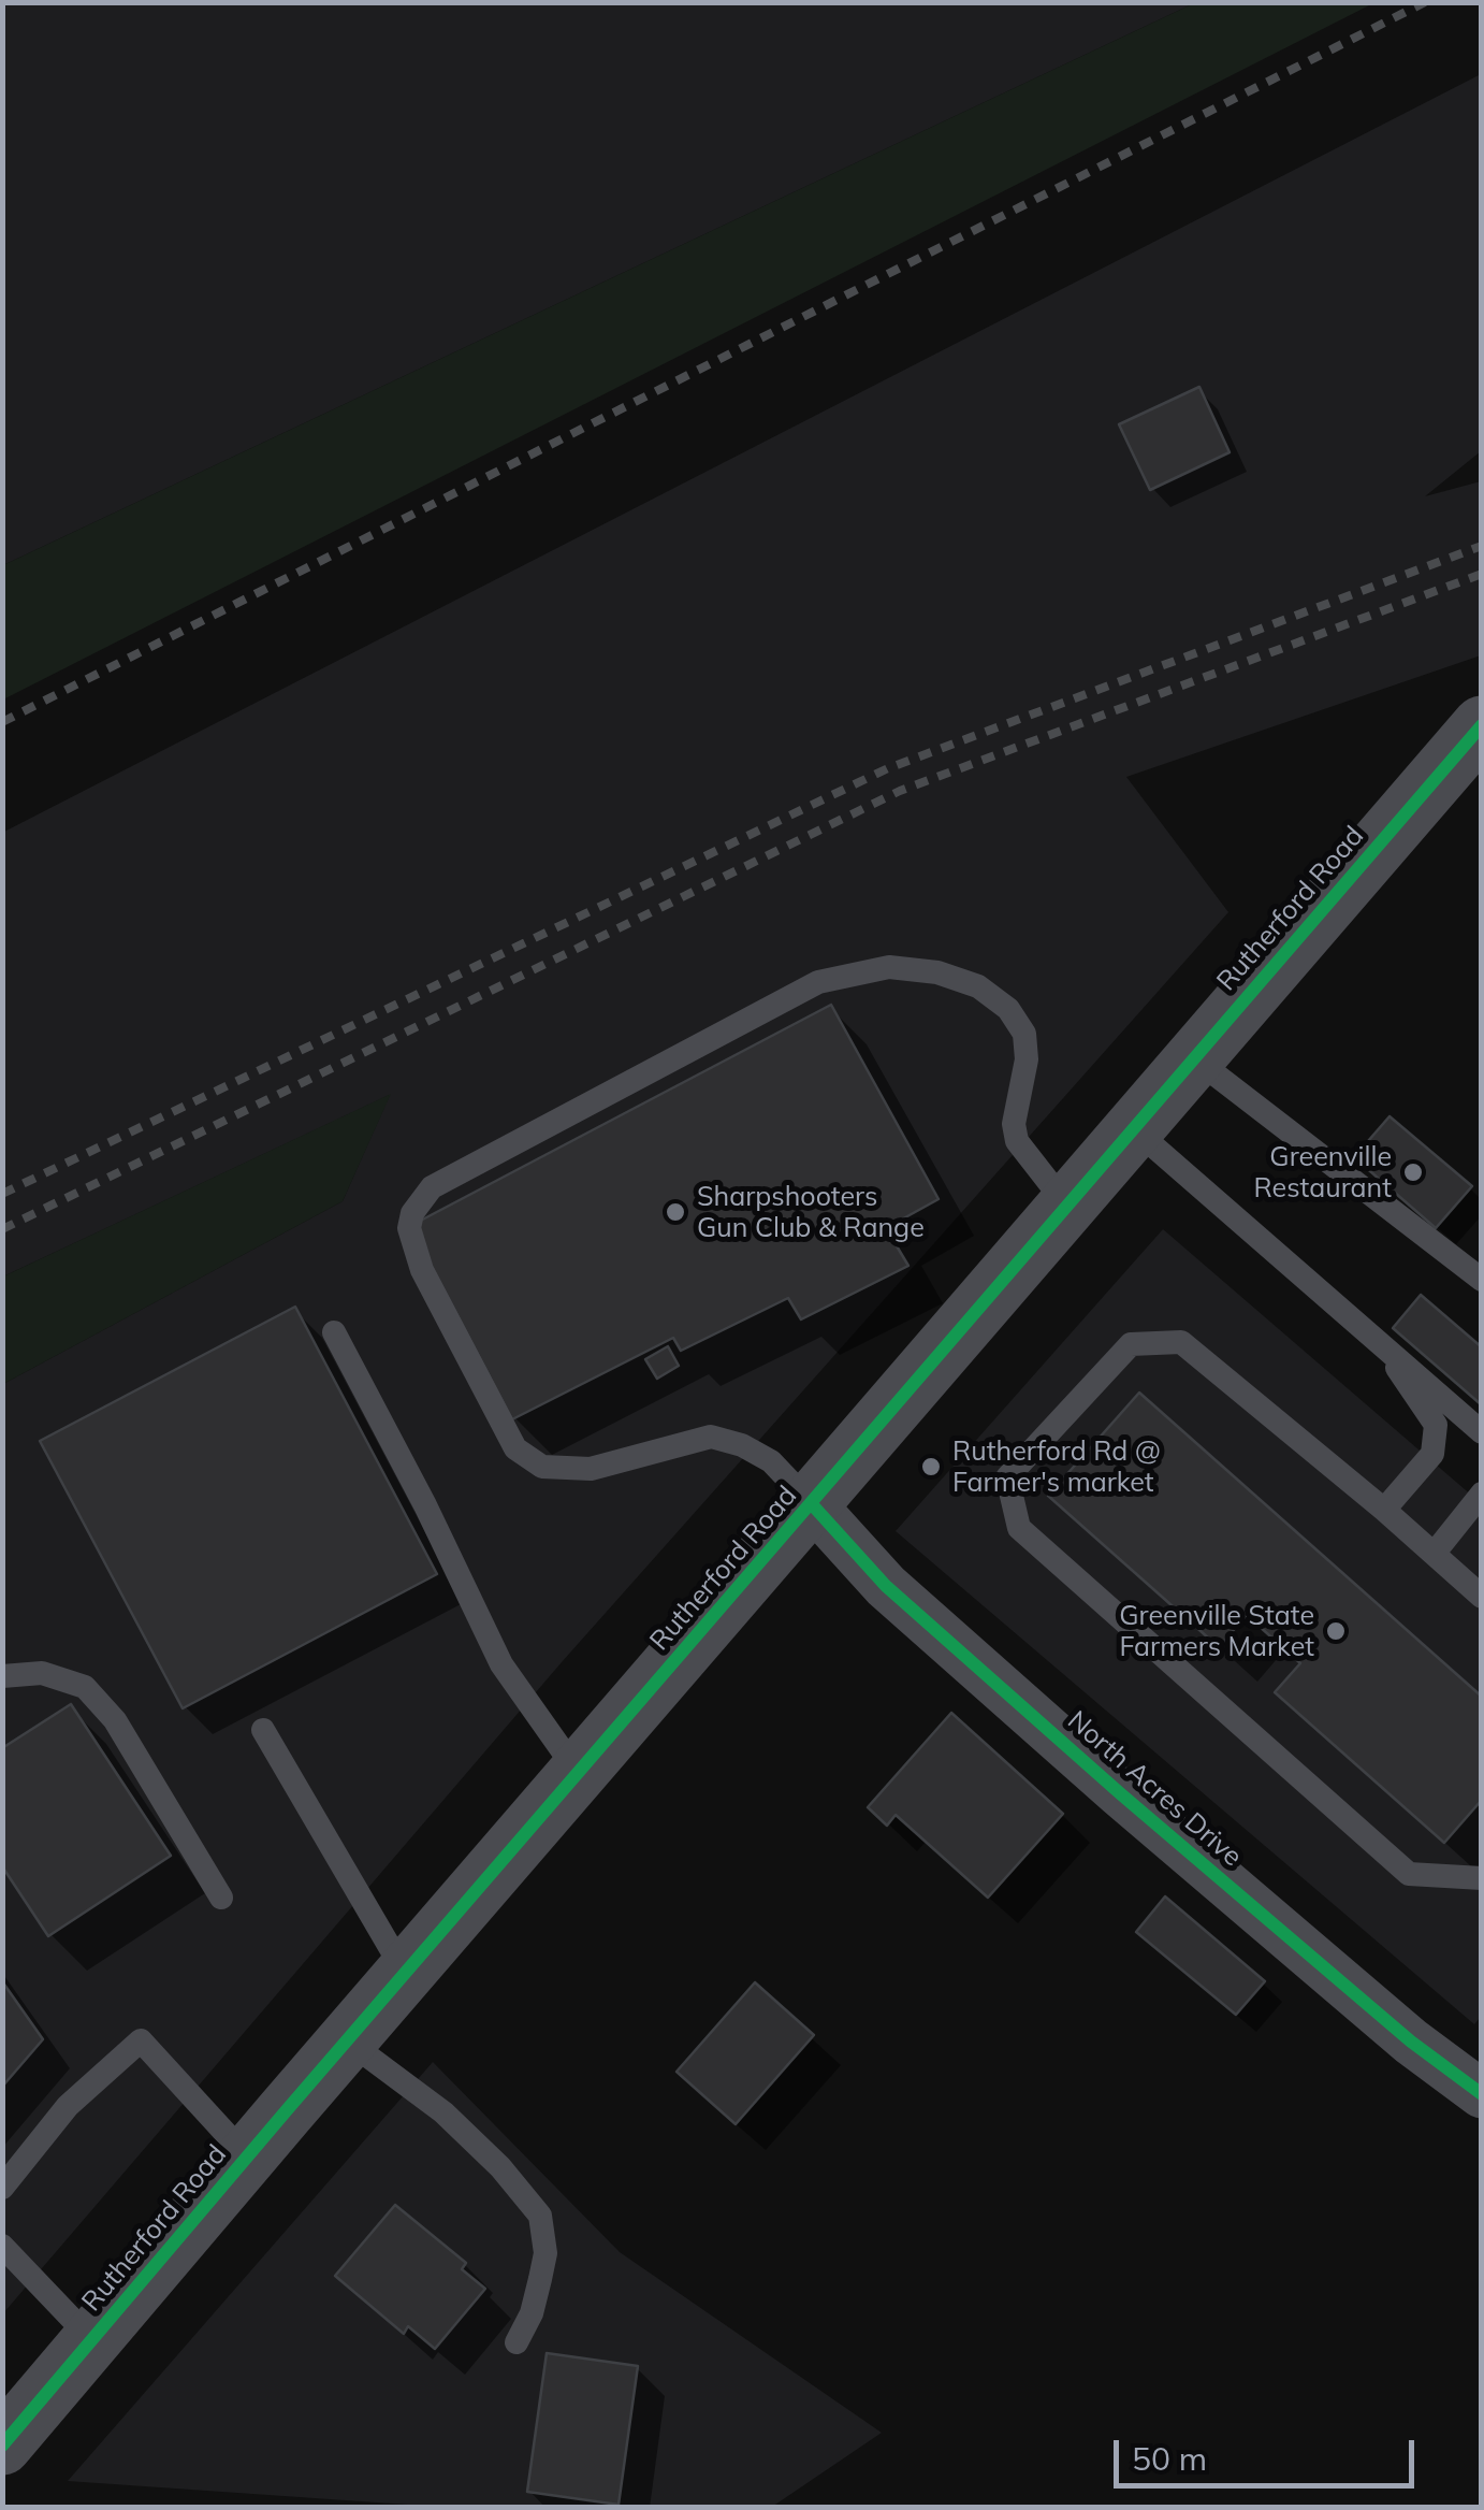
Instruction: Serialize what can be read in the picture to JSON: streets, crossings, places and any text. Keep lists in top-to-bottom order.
{
  "streets": {
    "street": ["Rutherford Road", "North Acres Drive"]
  },
  "crossings": [
    ["Rutherford Road", "North Acres Drive"]
  ],
  "places": [
    "Greenville Restaurant",
    "Sharpshooters Gun Club & Range",
    "Rutherford Rd @ Farmer's market",
    "Greenville State Farmers Market"
  ],
  "scale_bar": "50 m"
}
